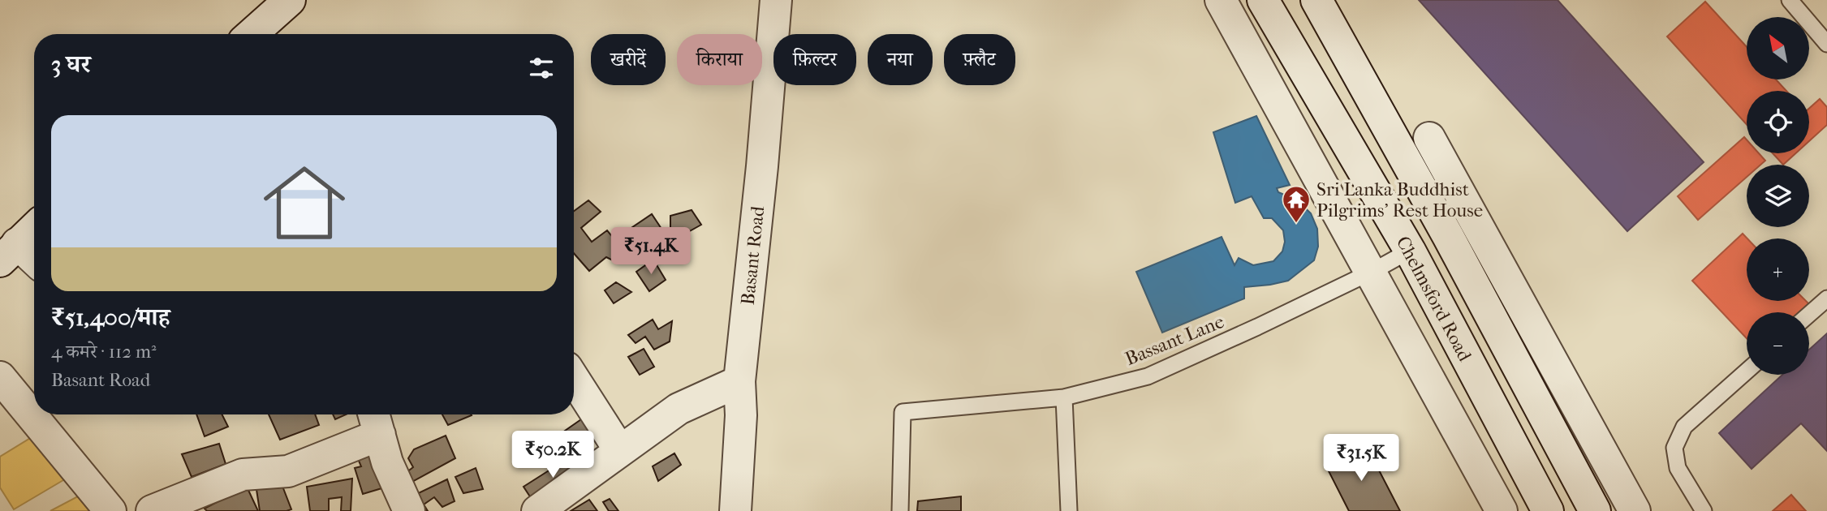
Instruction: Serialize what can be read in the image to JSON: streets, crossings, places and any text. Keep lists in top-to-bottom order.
{
  "streets": {
    "street": ["Basant Road", "Chelmsford Road"],
    "lane": ["Bassant Lane"]
  },
  "crossings": [
    ["Chelmsford Road", "Bassant Lane"]
  ],
  "places": {
    "temple": ["Sri Lanka Buddhist Pilgrims' Rest House"]
  },
  "north": "top left",
  "page": {
    "map_buttons": ["+", "−"],
    "chip": [
      "खरीदें",
      "किराया",
      "फ़िल्टर",
      "नया",
      "फ़्लैट"
    ],
    "heading": "3 घर",
    "list": [
      {
        "name": "₹51,400/माह",
        "note": "4 कमरे · 112 m² · Basant Road"
      }
    ],
    "price": ["₹51.4K", "₹50.2K", "₹31.5K"]
  }
}
